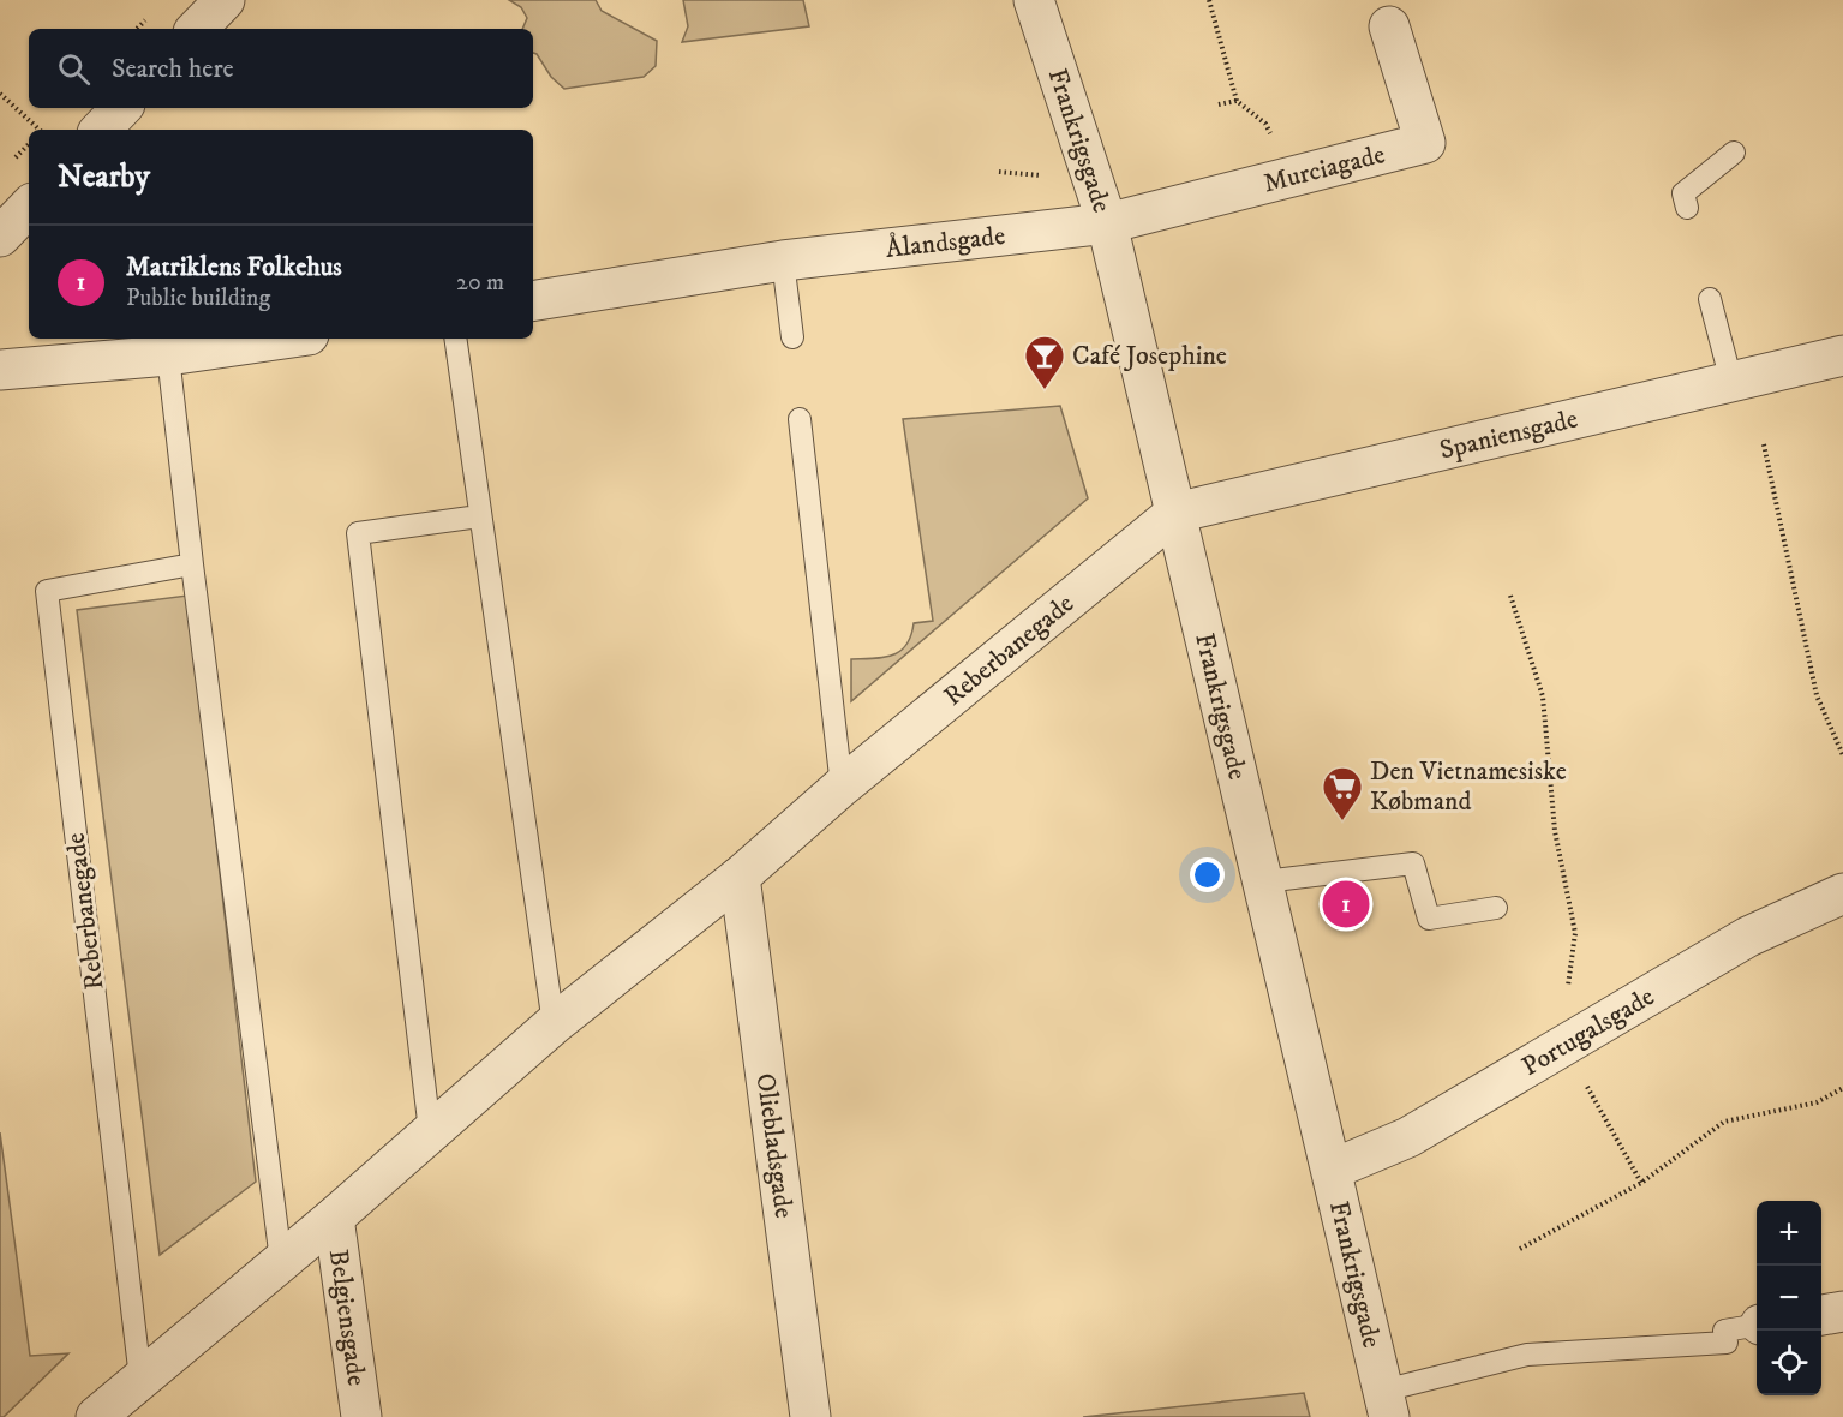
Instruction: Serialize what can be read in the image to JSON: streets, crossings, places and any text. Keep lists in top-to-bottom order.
{
  "streets": {
    "street": [
      "Frankrigsgade",
      "Murciagade",
      "Ålandsgade",
      "Spaniensgade",
      "Reberbanegade",
      "Portugalsgade",
      "Oliebladsgade",
      "Belgiensgade"
    ]
  },
  "crossings": [
    ["Frankrigsgade", "Murciagade"],
    ["Frankrigsgade", "Ålandsgade"],
    ["Frankrigsgade", "Spaniensgade"],
    ["Frankrigsgade", "Reberbanegade"],
    ["Frankrigsgade", "Portugalsgade"],
    ["Murciagade", "Ålandsgade"],
    ["Spaniensgade", "Reberbanegade"],
    ["Reberbanegade", "Oliebladsgade"],
    ["Reberbanegade", "Belgiensgade"]
  ],
  "places": {
    "bar": ["Café Josephine"],
    "supermarket": ["Den Vietnamesiske Købmand"]
  },
  "page": {
    "search": "Search here",
    "heading": "Nearby",
    "list": [
      {
        "mark": "1",
        "name": "Matriklens Folkehus",
        "note": "Public building",
        "value": "20 m"
      }
    ],
    "pins": "1",
    "map_buttons": ["+", "−"]
  }
}
